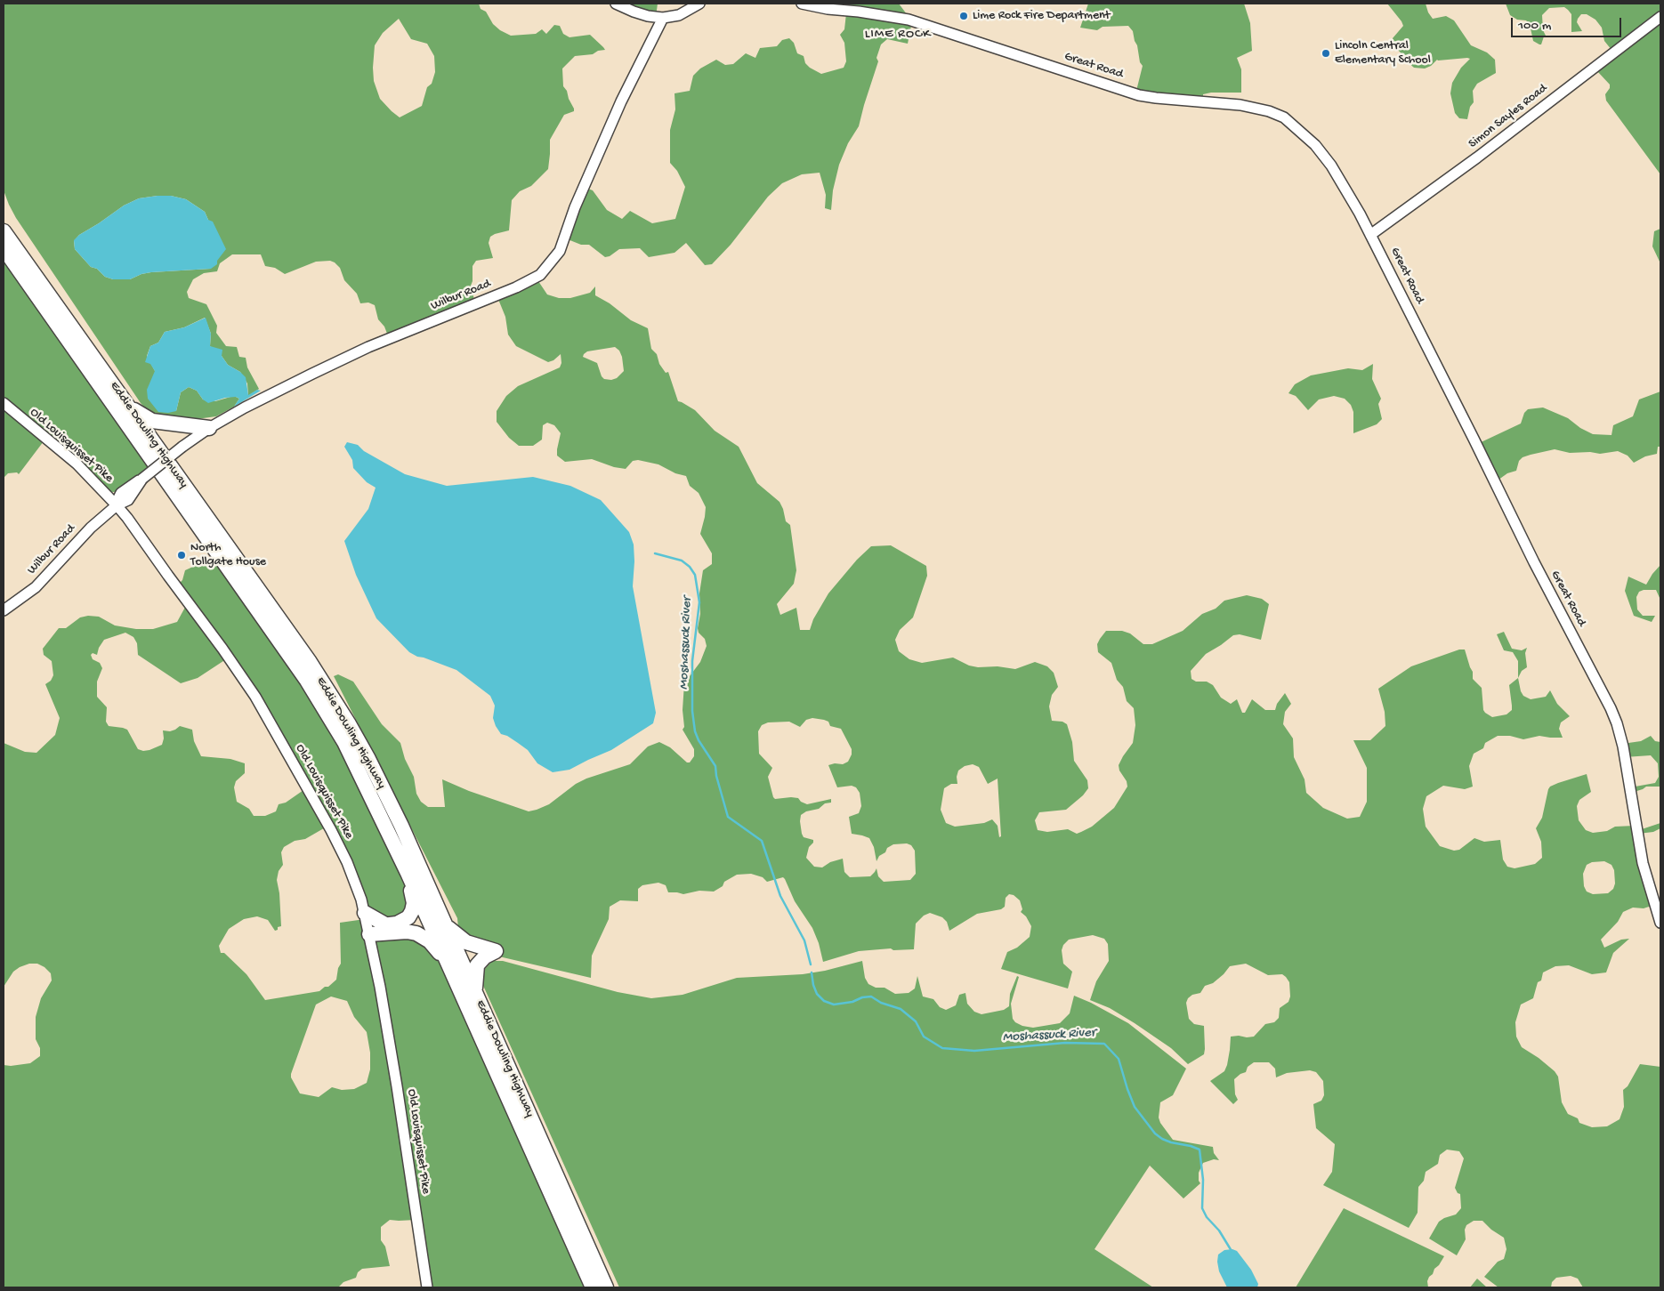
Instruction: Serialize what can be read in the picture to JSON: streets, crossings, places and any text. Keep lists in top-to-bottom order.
{
  "streets": {
    "highway": ["Eddie Dowling Highway"],
    "street": [
      "Great Road",
      "Simon Sayles Road",
      "Wilbur Road",
      "Old Louisquisset Pike"
    ]
  },
  "crossings": [
    ["Great Road", "Simon Sayles Road"],
    ["Wilbur Road", "Old Louisquisset Pike"]
  ],
  "districts": ["LIME ROCK"],
  "water": ["Moshassuck River"],
  "places": ["Lime Rock Fire Department", "Lincoln Central Elementary School", "North Tollgate House"],
  "scale_bar": "100 m"
}
